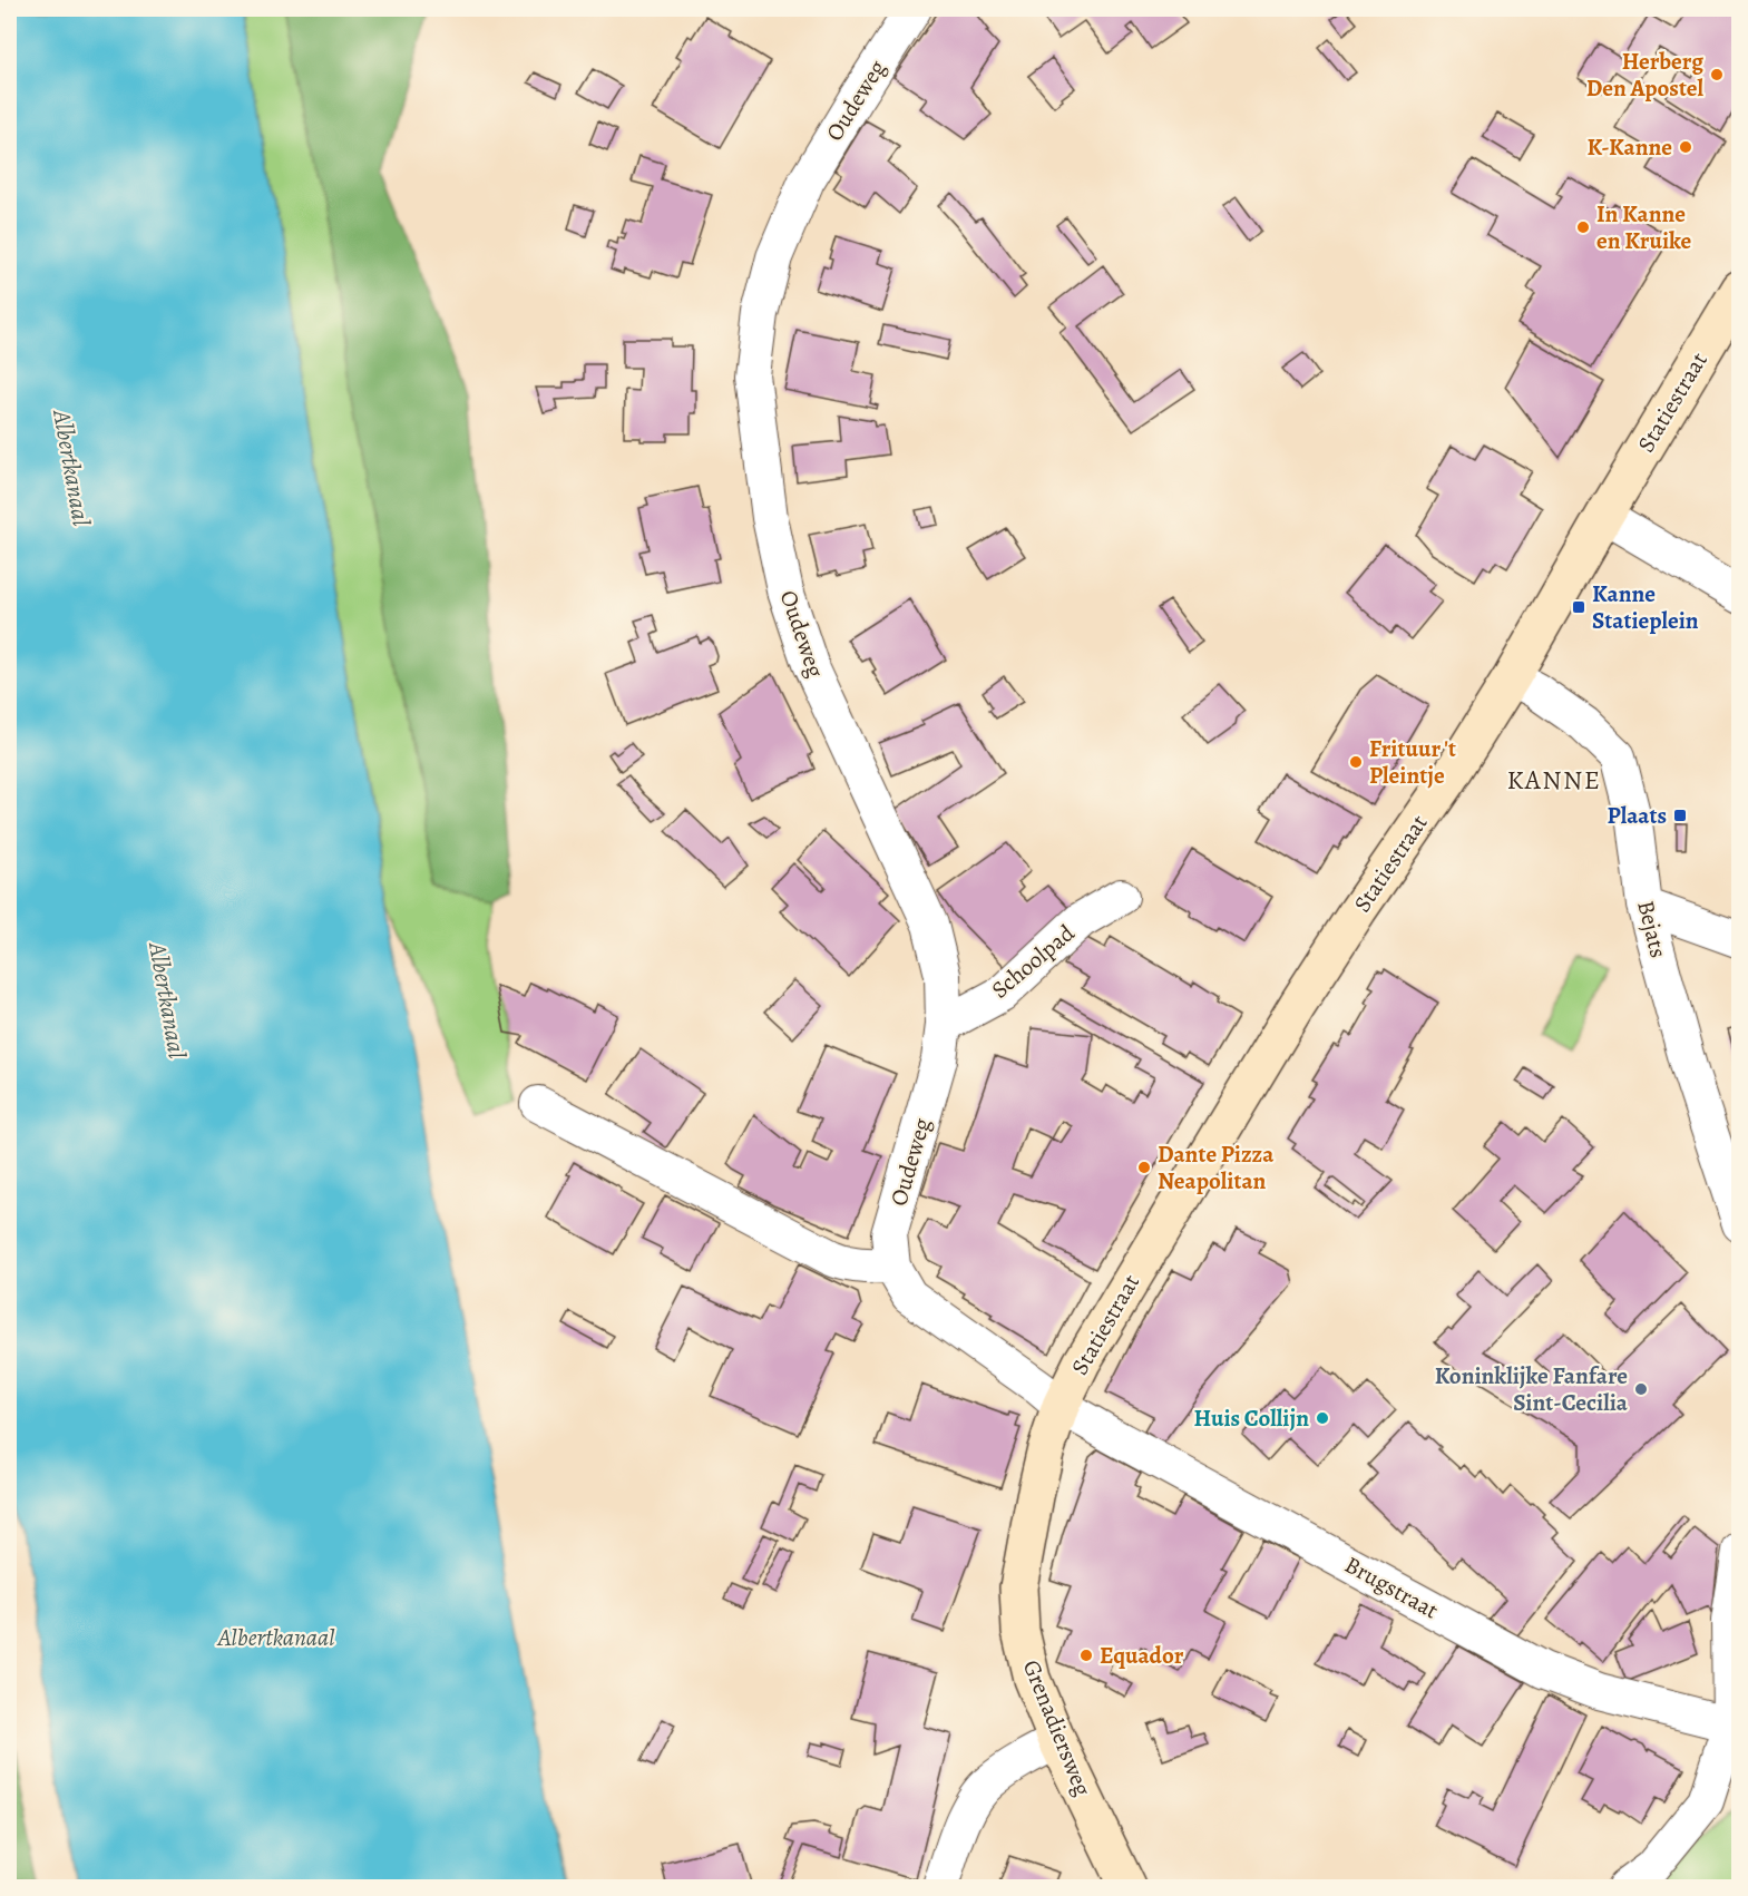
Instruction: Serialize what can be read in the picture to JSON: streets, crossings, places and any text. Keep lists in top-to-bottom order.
{
  "streets": {
    "main road": ["Statiestraat", "Grenadiersweg"],
    "street": [
      "Oudeweg",
      "Bejats",
      "Schoolpad",
      "Brugstraat"
    ]
  },
  "crossings": [
    ["Oudeweg", "Statiestraat"],
    ["Oudeweg", "Schoolpad"],
    ["Oudeweg", "Brugstraat"],
    ["Oudeweg", "Grenadiersweg"],
    ["Statiestraat", "Bejats"],
    ["Statiestraat", "Brugstraat"],
    ["Statiestraat", "Grenadiersweg"],
    ["Brugstraat", "Grenadiersweg"]
  ],
  "districts": ["KANNE"],
  "water": ["Albertkanaal"],
  "places": {
    "other": [
      "Herberg Den Apostel",
      "K-Kanne",
      "In Kanne en Kruike",
      "Frituur 't Pleintje",
      "Dante Pizza Neapolitan",
      "Koninklijke Fanfare Sint-Cecilia",
      "Huis Collijn",
      "Equador"
    ],
    "transit": ["Kanne Statieplein", "Plaats"]
  }
}
